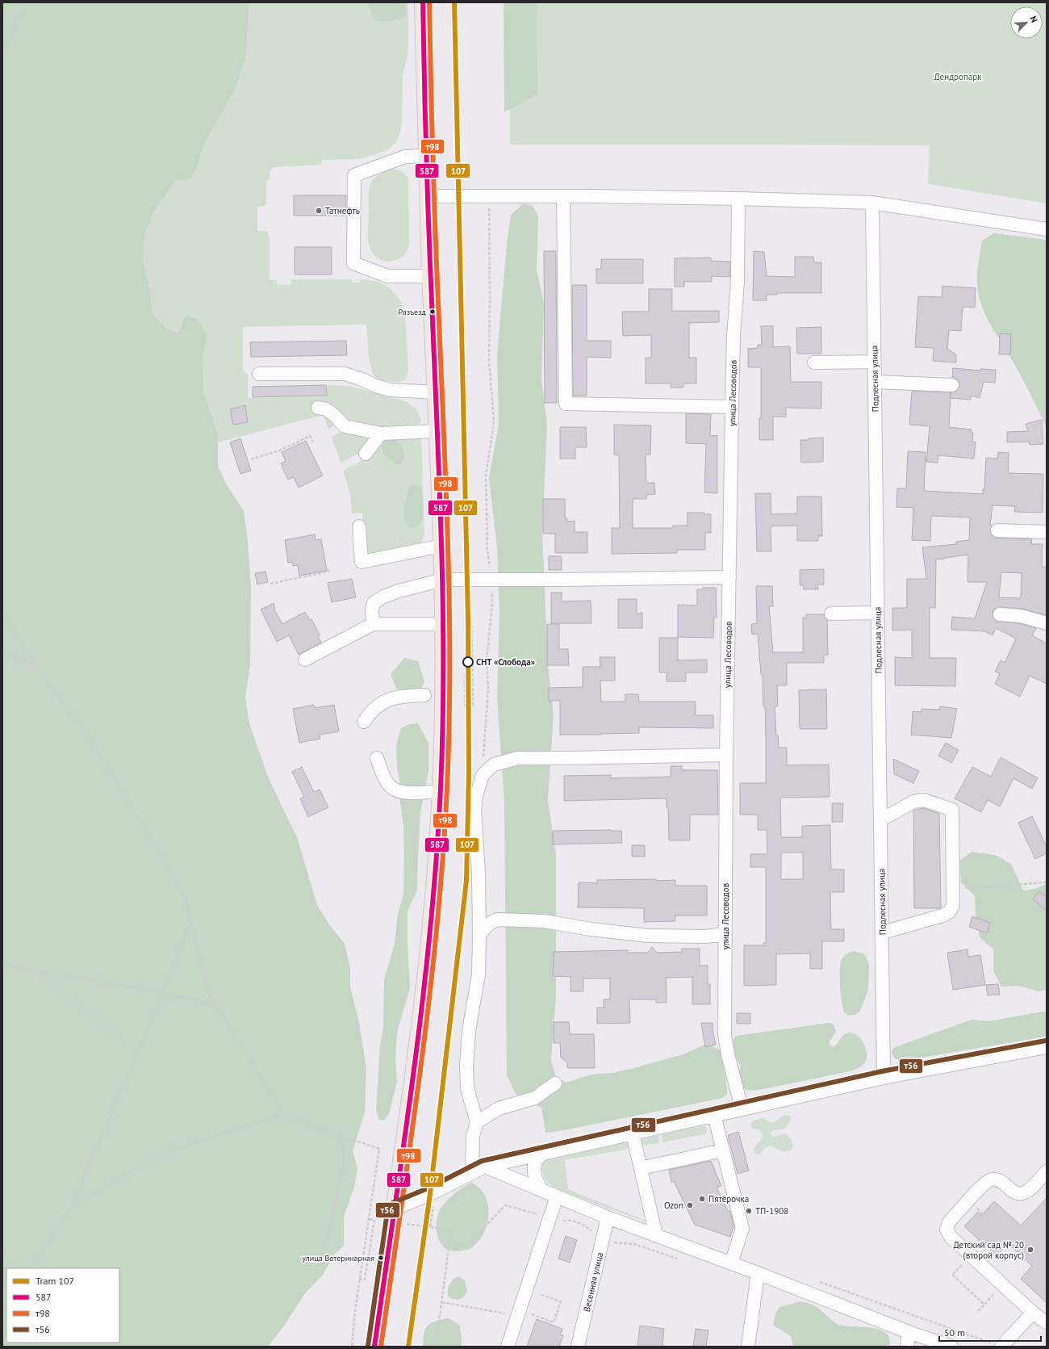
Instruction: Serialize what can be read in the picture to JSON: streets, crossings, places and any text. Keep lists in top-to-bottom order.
{
  "streets": {
    "street": ["Подлесная улица", "улица Лесоводов", "Весенняя улица"]
  },
  "parks": ["Дендропарк"],
  "places": [
    "Татнефть",
    "Разъезд",
    "СНТ «Слобода»",
    "Пятёрочка",
    "Ozon",
    "ТП-1908",
    "Детский сад № 20 (второй корпус)",
    "улица Ветеринарная"
  ],
  "lines": [
    "tram line 107",
    "transit line 587",
    "transit line т98",
    "transit line т56"
  ],
  "legend": [
    "Tram 107",
    "587",
    "т98",
    "т56"
  ],
  "scale_bar": "50 m",
  "north": "top right"
}
